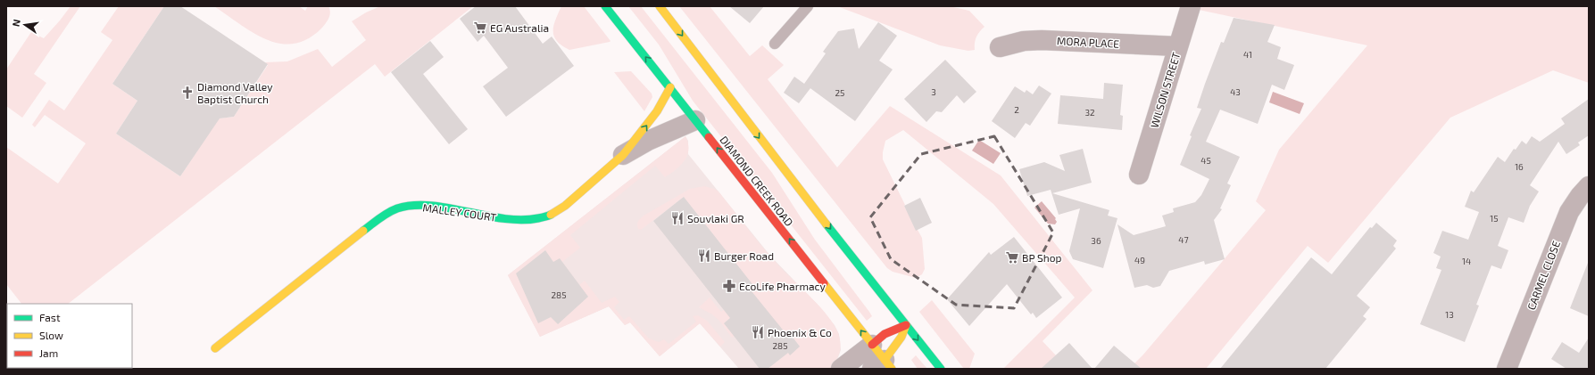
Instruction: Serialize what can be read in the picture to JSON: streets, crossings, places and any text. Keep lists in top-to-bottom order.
{
  "streets": {
    "main road": ["DIAMOND CREEK ROAD", "MALLEY COURT"],
    "street": ["MORA PLACE", "WILSON STREET", "CARMEL CLOSE"]
  },
  "crossings": [
    ["MORA PLACE", "WILSON STREET"],
    ["DIAMOND CREEK ROAD", "MALLEY COURT"]
  ],
  "places": {
    "supermarket": ["EG Australia", "BP Shop"],
    "church": ["Diamond Valley Baptist Church"],
    "restaurant": ["Souvlaki GR", "Burger Road", "Phoenix & Co"],
    "pharmacy": ["EcoLife Pharmacy"]
  },
  "house_numbers": [
    "41",
    "3",
    "43",
    "25",
    "2",
    "32",
    "45",
    "16",
    "15",
    "47",
    "36",
    "49",
    "14",
    "285",
    "13",
    "285"
  ],
  "legend": ["Fast", "Slow", "Jam"],
  "north": "left"
}
